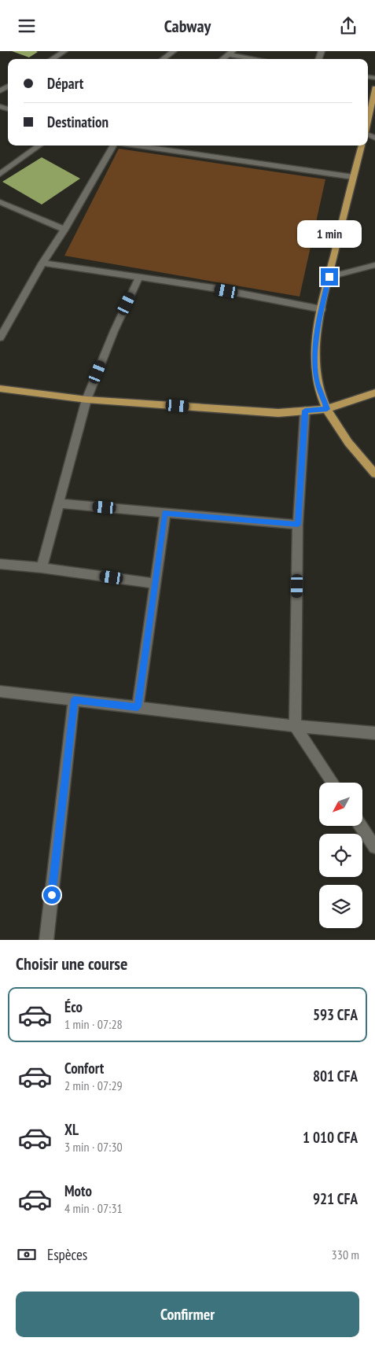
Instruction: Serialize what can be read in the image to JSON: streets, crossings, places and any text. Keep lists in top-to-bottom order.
{
  "north": "bottom left",
  "page": {
    "header": "Cabway",
    "banner": ["Départ", "Destination"],
    "bubble": "1 min",
    "heading": "Choisir une course",
    "list": [
      {
        "name": "Éco",
        "note": "1 min · 07:28",
        "value": "593 CFA"
      },
      {
        "name": "Confort",
        "note": "2 min · 07:29",
        "value": "801 CFA"
      },
      {
        "name": "XL",
        "note": "3 min · 07:30",
        "value": "1 010 CFA"
      },
      {
        "name": "Moto",
        "note": "4 min · 07:31",
        "value": "921 CFA"
      }
    ],
    "pay": ["Espèces", "330 m"],
    "buttons": "Confirmer"
  }
}
